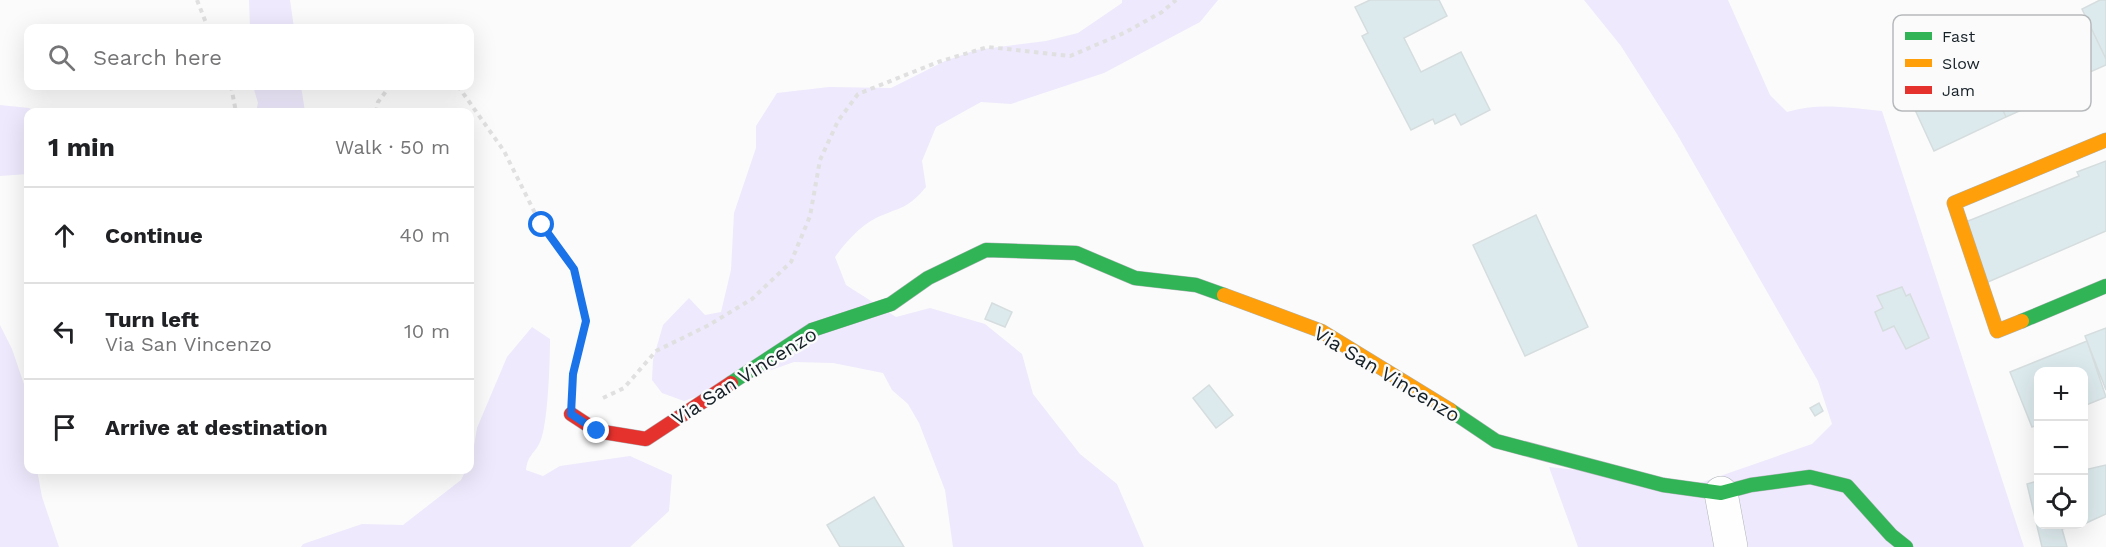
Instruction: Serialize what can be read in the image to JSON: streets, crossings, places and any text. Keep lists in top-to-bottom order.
{
  "streets": {
    "street": ["Via San Vincenzo"]
  },
  "legend": ["Fast", "Slow", "Jam"],
  "page": {
    "search": "Search here",
    "heading": ["1 min", "Walk · 50 m"],
    "list": [
      ["Continue", "40 m"],
      ["Turn left", "Via San Vincenzo", "10 m"],
      "Arrive at destination"
    ],
    "map_buttons": ["+", "−"]
  }
}
